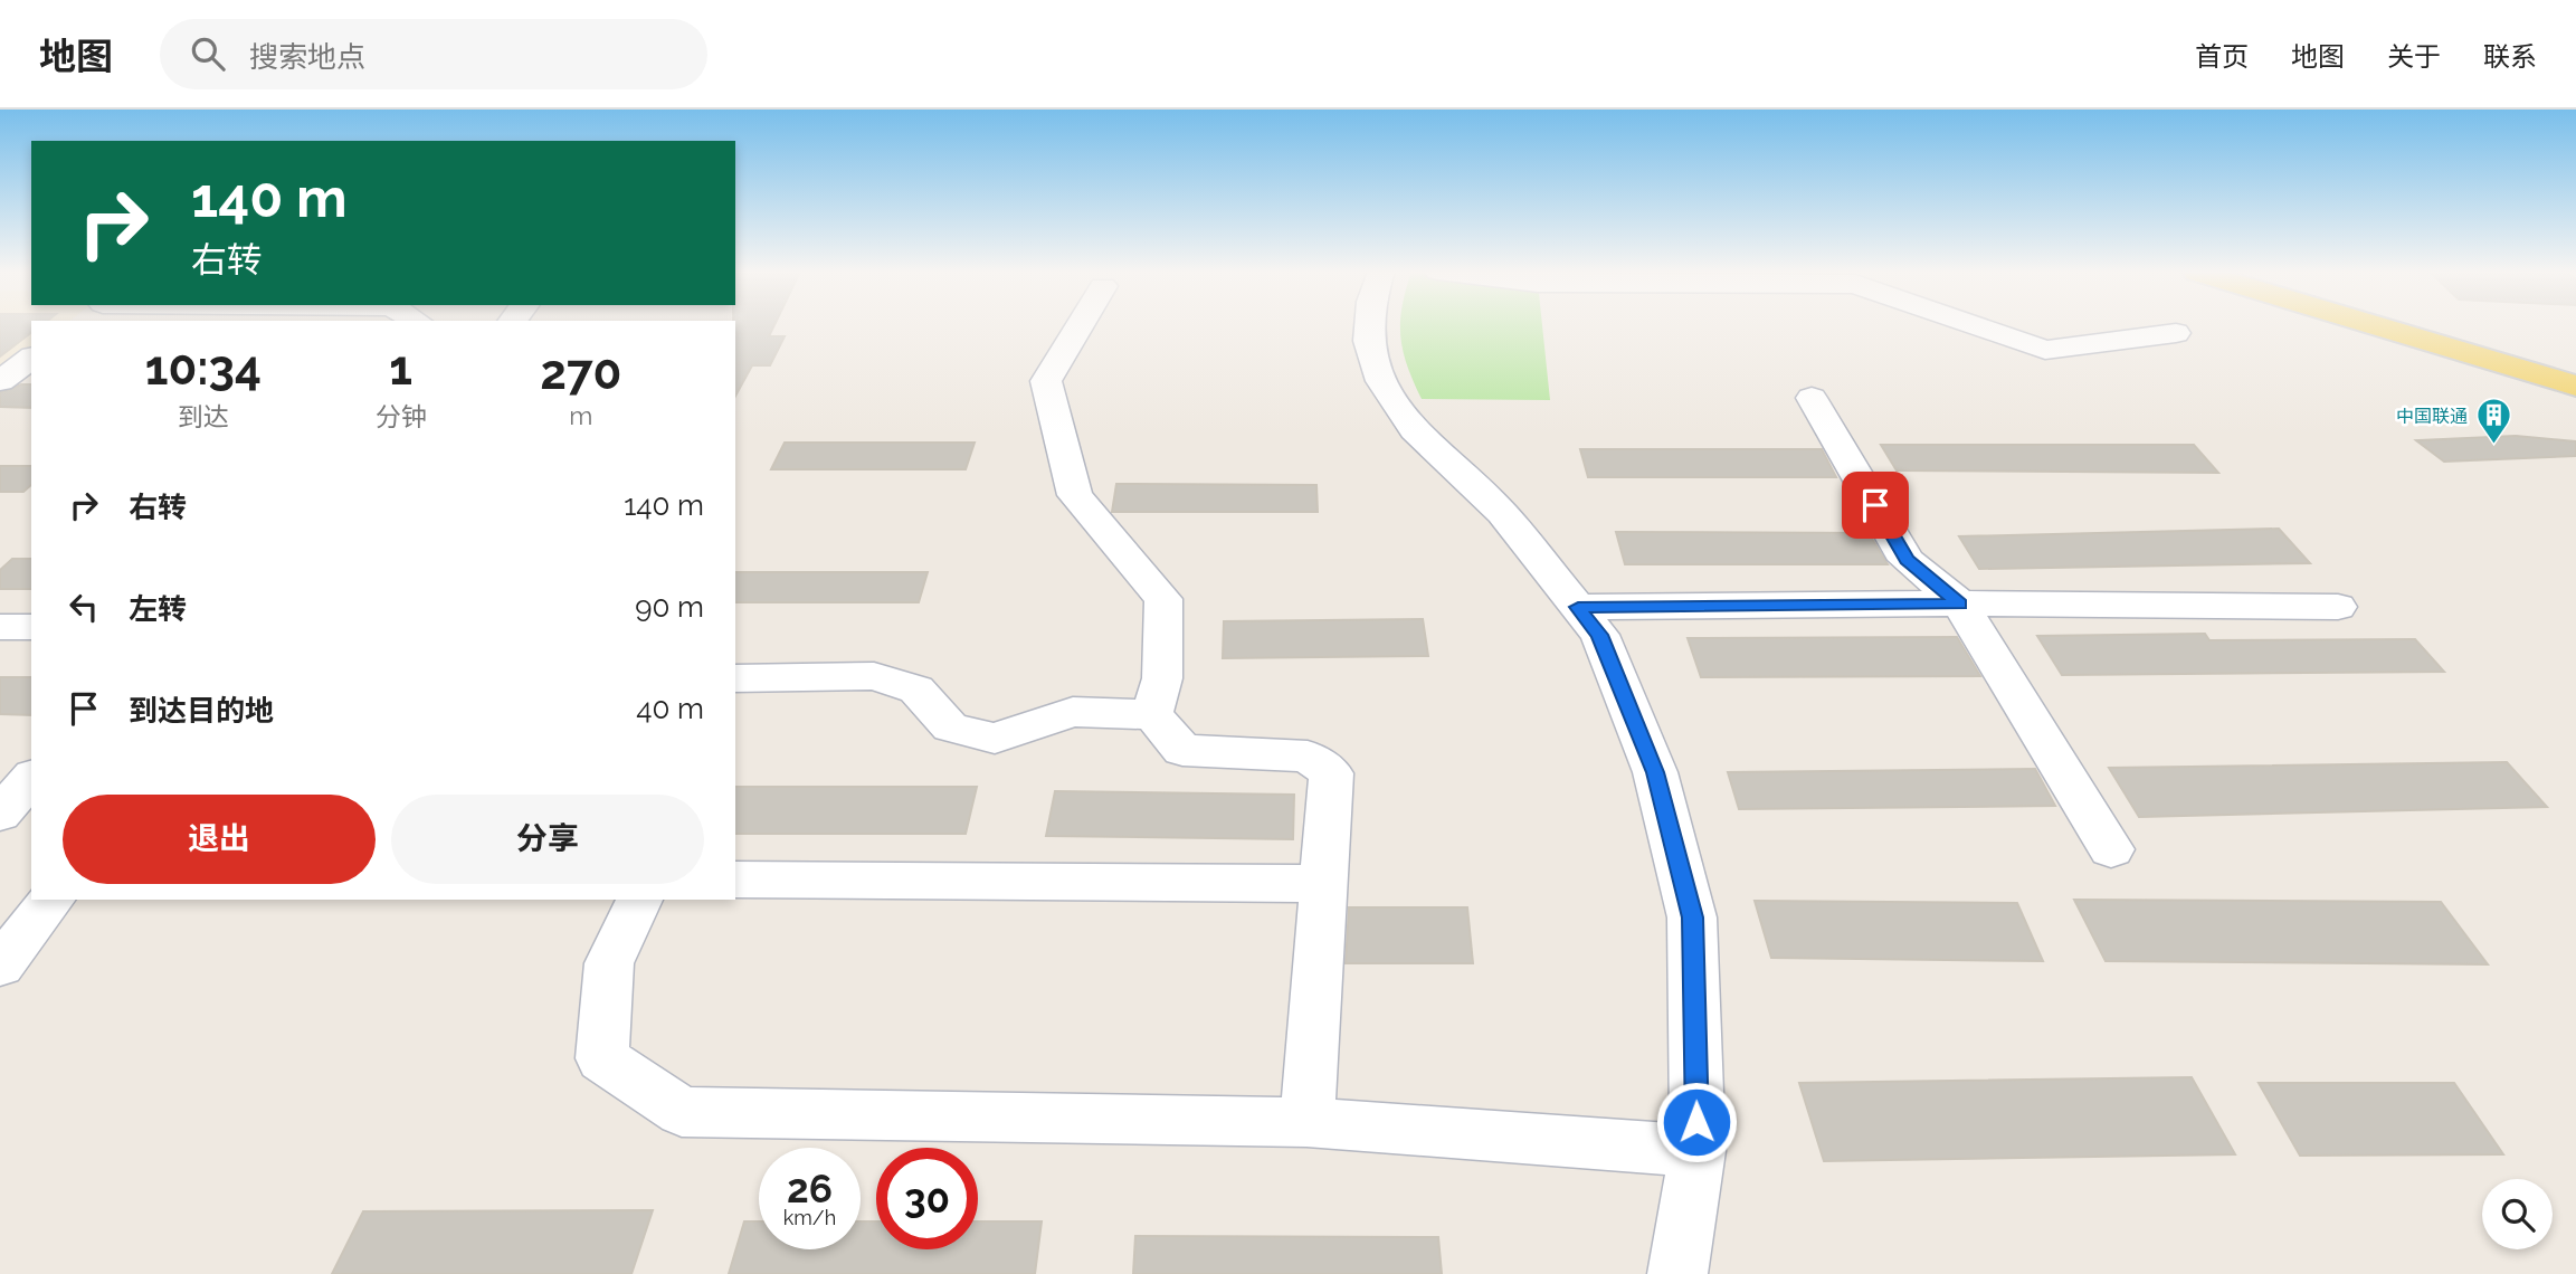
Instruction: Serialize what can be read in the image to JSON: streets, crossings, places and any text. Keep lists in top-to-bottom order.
{
  "places": {
    "building": ["中国联通"]
  },
  "page": {
    "header": "地图",
    "search": "搜索地点",
    "nav": [
      "首页",
      "地图",
      "关于",
      "联系"
    ],
    "turn": ["140 m", "右转"],
    "eta": [
      "10:34",
      "到达",
      "1",
      "分钟",
      "270",
      "m"
    ],
    "list": [
      {
        "name": "右转",
        "value": "140 m"
      },
      {
        "name": "左转",
        "value": "90 m"
      },
      {
        "name": "到达目的地",
        "value": "40 m"
      }
    ],
    "buttons": ["退出", "分享"],
    "speed": "26 km/h",
    "limit": "30"
  }
}
